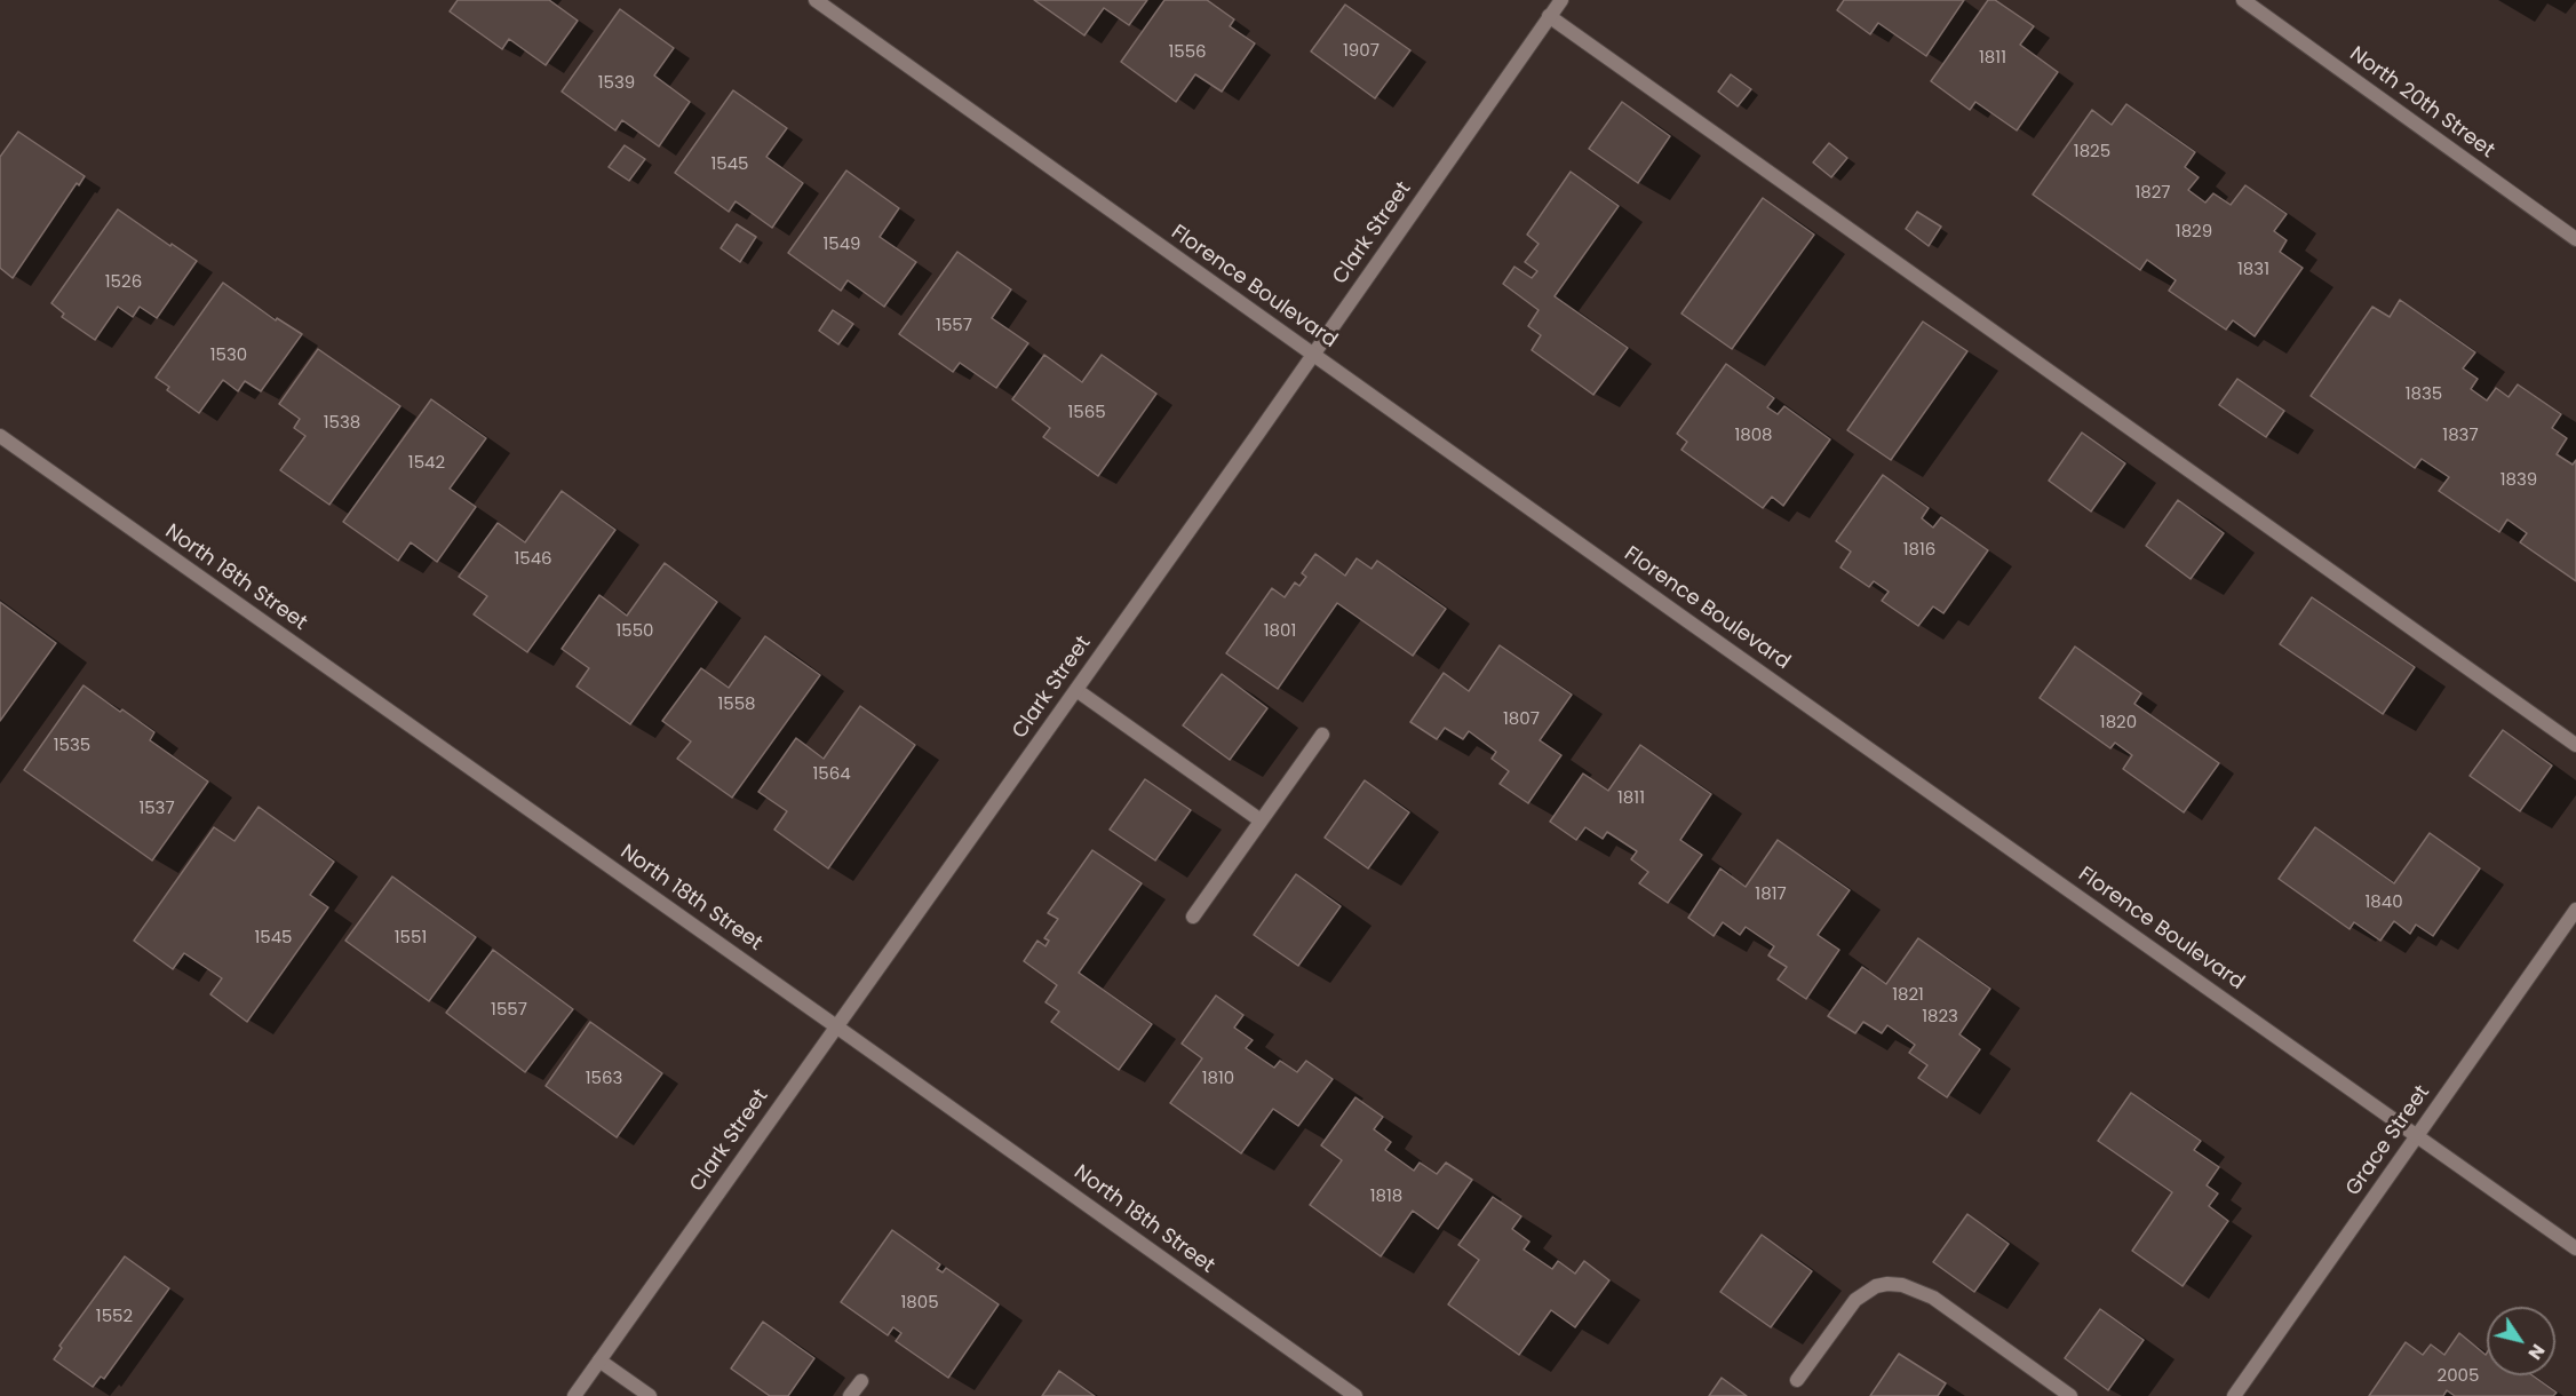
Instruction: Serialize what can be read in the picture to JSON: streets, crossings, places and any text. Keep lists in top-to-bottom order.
{
  "streets": {
    "street": [
      "North 20th Street",
      "Clark Street",
      "Florence Boulevard",
      "North 18th Street",
      "Grace Street"
    ]
  },
  "crossings": [
    ["Clark Street", "Florence Boulevard"],
    ["Clark Street", "North 18th Street"],
    ["Florence Boulevard", "Grace Street"]
  ],
  "house_numbers": [
    "1907",
    "1556",
    "1811",
    "1539",
    "1825",
    "1545",
    "1827",
    "1829",
    "1549",
    "1831",
    "1526",
    "1557",
    "1530",
    "1835",
    "1565",
    "1538",
    "1808",
    "1837",
    "1542",
    "1839",
    "1816",
    "1546",
    "1550",
    "1801",
    "1558",
    "1807",
    "1820",
    "1535",
    "1564",
    "1811",
    "1537",
    "1817",
    "1840",
    "1545",
    "1551",
    "1821",
    "1557",
    "1823",
    "1563",
    "1810",
    "1818",
    "1805",
    "1552",
    "2005"
  ],
  "north": "bottom right"
}
